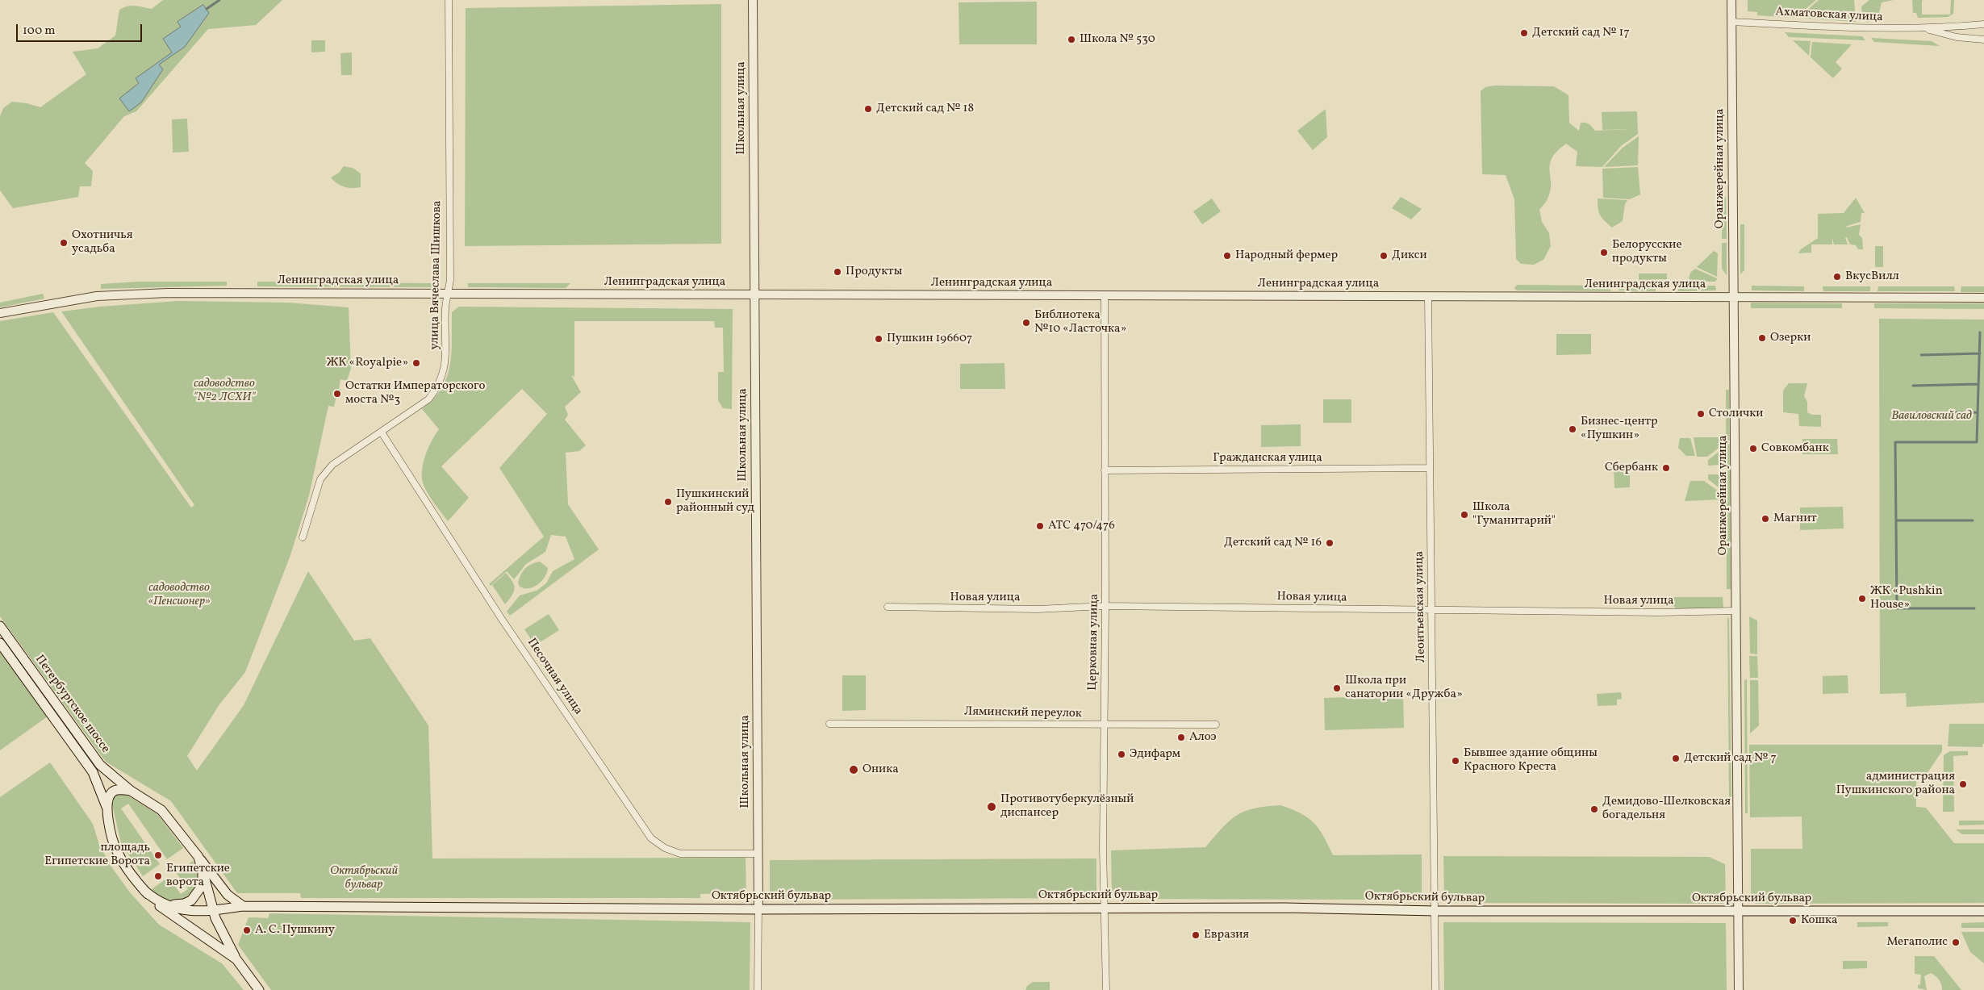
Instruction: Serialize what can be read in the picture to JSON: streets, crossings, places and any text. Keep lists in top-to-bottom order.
{
  "streets": {
    "main road": ["Петербургское шоссе", "Октябрьский бульвар"],
    "street": [
      "Ахматовская улица",
      "Школьная улица",
      "Оранжерейная улица",
      "улица Вячеслава Шишкова",
      "Ленинградская улица",
      "Гражданская улица",
      "Новая улица",
      "Леонтьевская улица",
      "Церковная улица",
      "Песочная улица",
      "Ляминский переулок"
    ]
  },
  "crossings": [
    ["Ахматовская улица", "Оранжерейная улица"],
    ["Школьная улица", "Ленинградская улица"],
    ["Школьная улица", "Песочная улица"],
    ["Школьная улица", "Октябрьский бульвар"],
    ["Оранжерейная улица", "Ленинградская улица"],
    ["Оранжерейная улица", "Новая улица"],
    ["Оранжерейная улица", "Октябрьский бульвар"],
    ["улица Вячеслава Шишкова", "Ленинградская улица"],
    ["улица Вячеслава Шишкова", "Песочная улица"],
    ["Ленинградская улица", "Леонтьевская улица"],
    ["Ленинградская улица", "Церковная улица"],
    ["Гражданская улица", "Леонтьевская улица"],
    ["Гражданская улица", "Церковная улица"],
    ["Новая улица", "Леонтьевская улица"],
    ["Новая улица", "Церковная улица"],
    ["Леонтьевская улица", "Октябрьский бульвар"],
    ["Церковная улица", "Ляминский переулок"],
    ["Церковная улица", "Октябрьский бульвар"]
  ],
  "parks": [
    "садоводство \"№2 ЛСХИ\"",
    "Вавиловский сад",
    "садоводство «Пенсионер»",
    "Октябрьский бульвар"
  ],
  "places": [
    "Детский сад № 17",
    "Школа № 530",
    "Детский сад № 18",
    "Охотничья усадьба",
    "Белорусские продукты",
    "Народный фермер",
    "Дикси",
    "Продукты",
    "ВкусВилл",
    "Библиотека №10 «Ласточка»",
    "Озерки",
    "Пушкин 196607",
    "ЖК «Royalpie»",
    "Остатки Императорского моста №3",
    "Столички",
    "Бизнес-центр «Пушкин»",
    "Совкомбанк",
    "Сбербанк",
    "Пушкинский районный суд",
    "Школа \"Гуманитарий\"",
    "Магнит",
    "АТС 470/476",
    "Детский сад № 16",
    "ЖК «Pushkin House»",
    "Школа при санатории «Дружба»",
    "Алоэ",
    "Эдифарм",
    "Детский сад № 7",
    "Бывшее здание общины Красного Креста",
    "Оника",
    "администрация Пушкинского района",
    "Противотуберкулёзный диспансер",
    "Демидово-Шелковская богадельня",
    "площадь Египетские Ворота",
    "Египетские ворота",
    "Кошка",
    "А. С. Пушкину",
    "Евразия",
    "Мегаполис"
  ],
  "scale_bar": "100 m"
}
